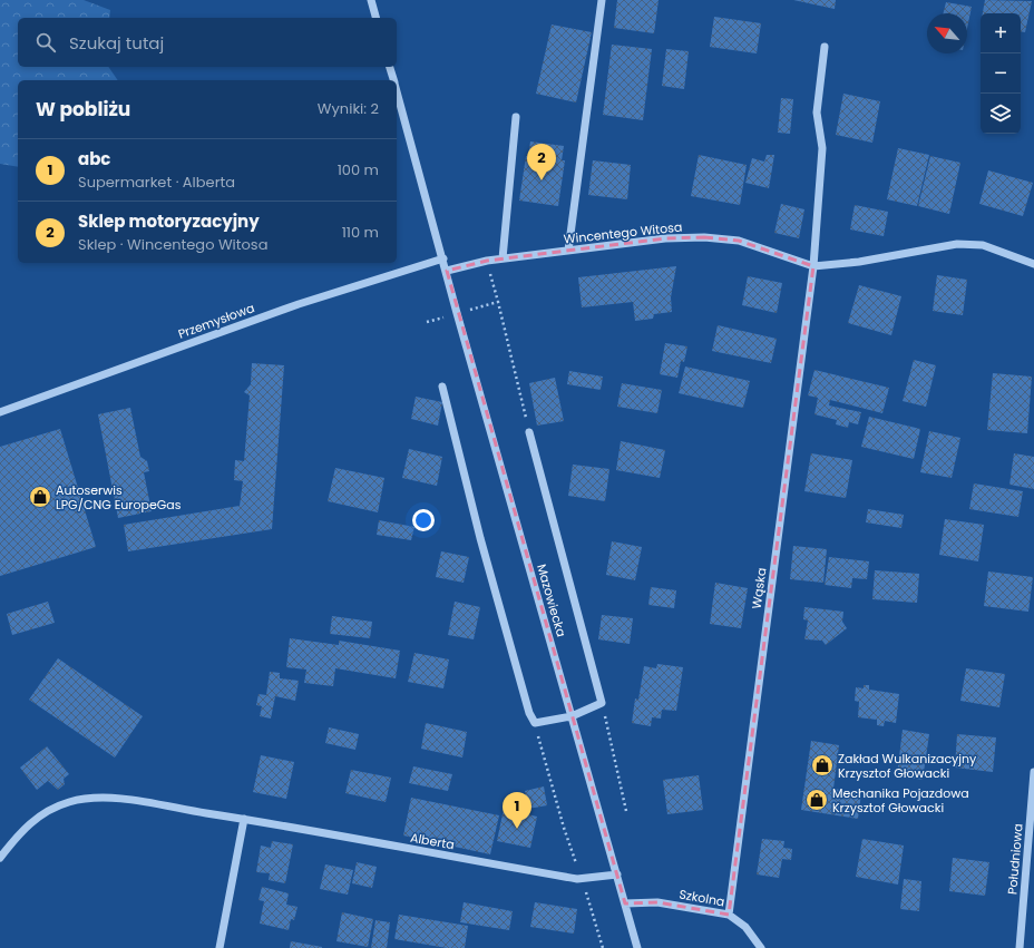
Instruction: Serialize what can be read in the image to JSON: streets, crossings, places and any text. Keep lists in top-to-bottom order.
{
  "streets": {
    "street": [
      "Wincentego Witosa",
      "Przemysłowa",
      "Wąska",
      "Mazowiecka",
      "Alberta",
      "Południowa",
      "Szkolna"
    ]
  },
  "crossings": [
    ["Wincentego Witosa", "Wąska"],
    ["Wincentego Witosa", "Mazowiecka"],
    ["Przemysłowa", "Mazowiecka"],
    ["Wąska", "Szkolna"],
    ["Mazowiecka", "Alberta"],
    ["Mazowiecka", "Szkolna"]
  ],
  "places": {
    "shop": ["Autoserwis LPG/CNG EuropeGas", "Zakład Wulkanizacyjny Krzysztof Głowacki", "Mechanika Pojazdowa Krzysztof Głowacki"]
  },
  "north": "top left",
  "page": {
    "map_buttons": ["+", "−"],
    "search": "Szukaj tutaj",
    "heading": ["W pobliżu", "Wyniki: 2"],
    "list": [
      {
        "mark": "1",
        "name": "abc",
        "note": "Supermarket · Alberta",
        "value": "100 m"
      },
      {
        "mark": "2",
        "name": "Sklep motoryzacyjny",
        "note": "Sklep · Wincentego Witosa",
        "value": "110 m"
      }
    ],
    "pins": ["2", "1"]
  }
}
